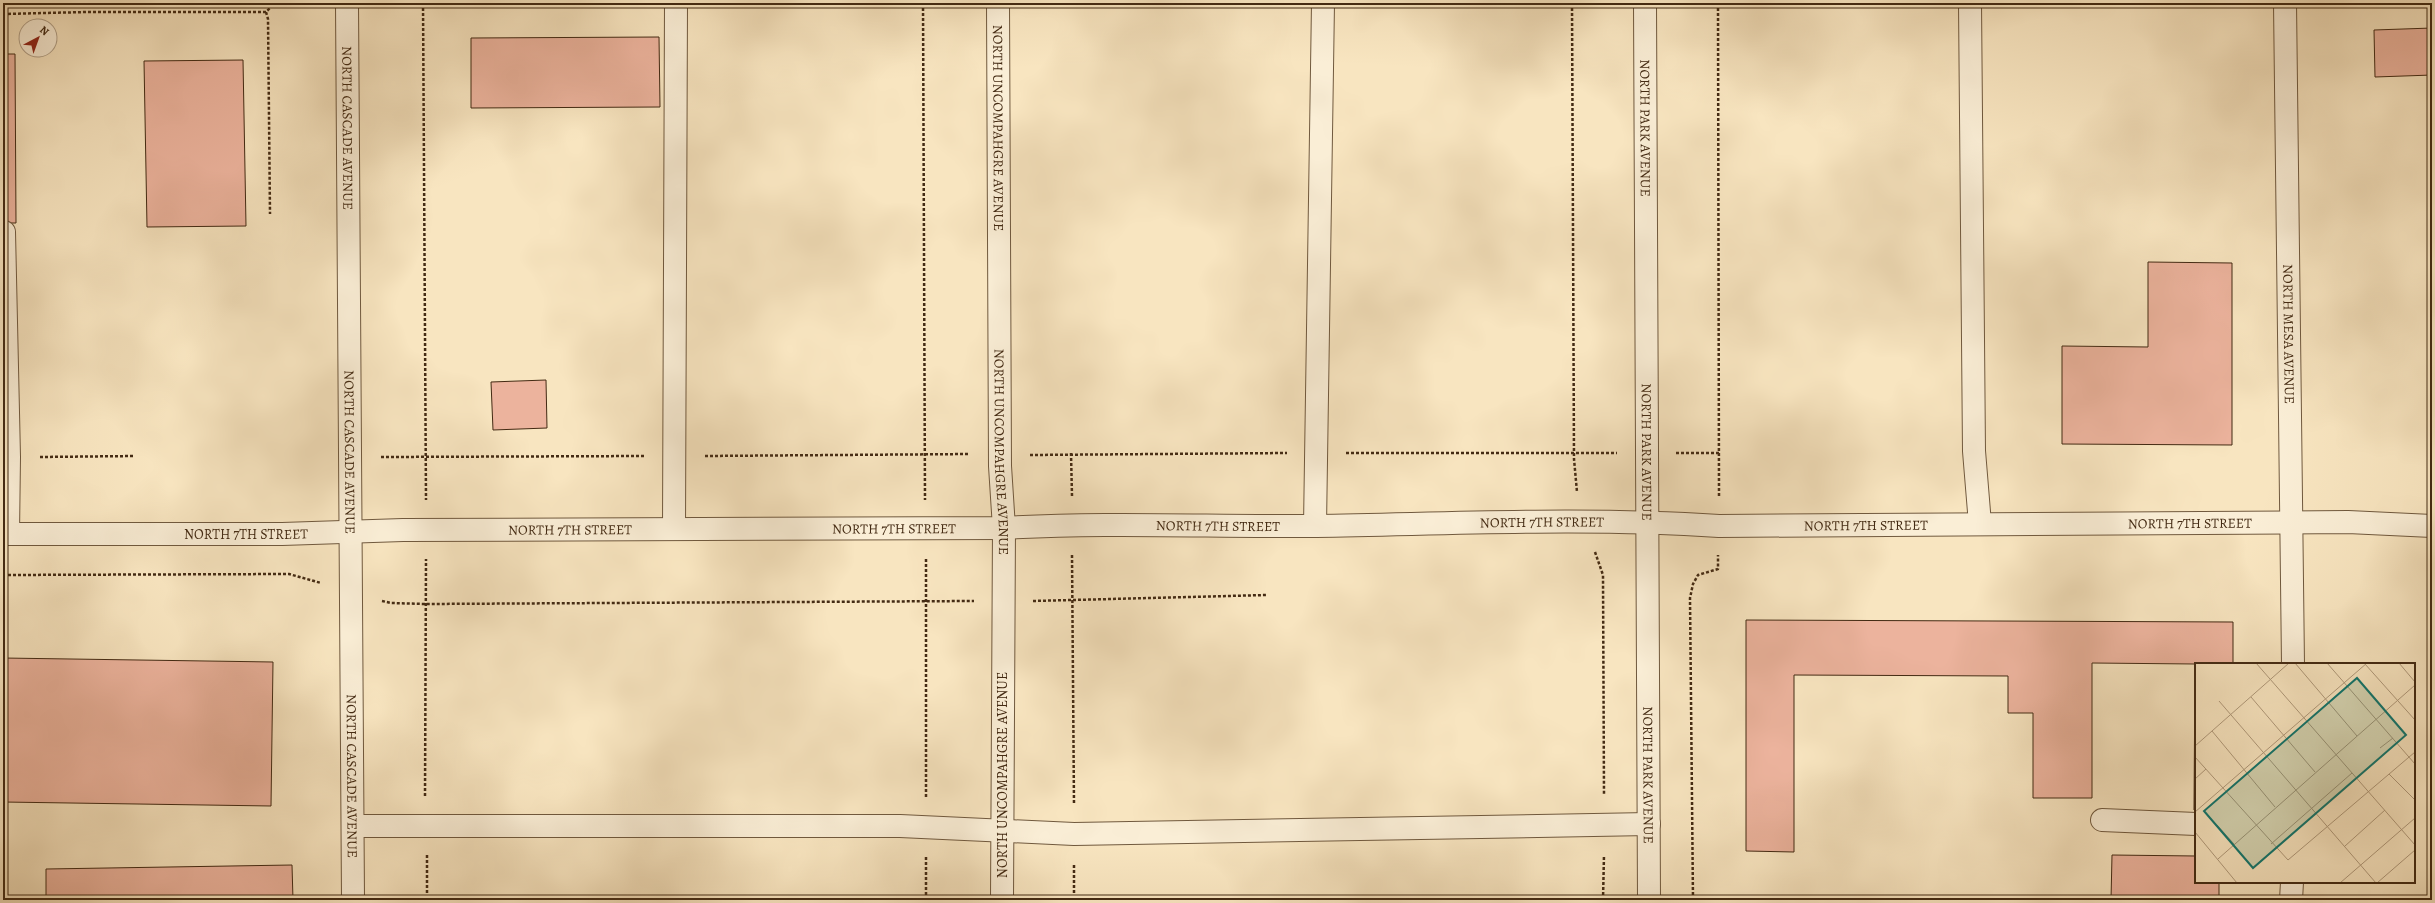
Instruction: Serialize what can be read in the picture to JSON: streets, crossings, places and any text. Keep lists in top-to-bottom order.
{
  "streets": {
    "street": [
      "NORTH CASCADE AVENUE",
      "NORTH UNCOMPAHGRE AVENUE",
      "NORTH PARK AVENUE",
      "NORTH MESA AVENUE",
      "NORTH 7TH STREET"
    ]
  },
  "crossings": [
    ["NORTH CASCADE AVENUE", "NORTH 7TH STREET"],
    ["NORTH UNCOMPAHGRE AVENUE", "NORTH 7TH STREET"],
    ["NORTH PARK AVENUE", "NORTH 7TH STREET"],
    ["NORTH MESA AVENUE", "NORTH 7TH STREET"]
  ],
  "north": "top right"
}
